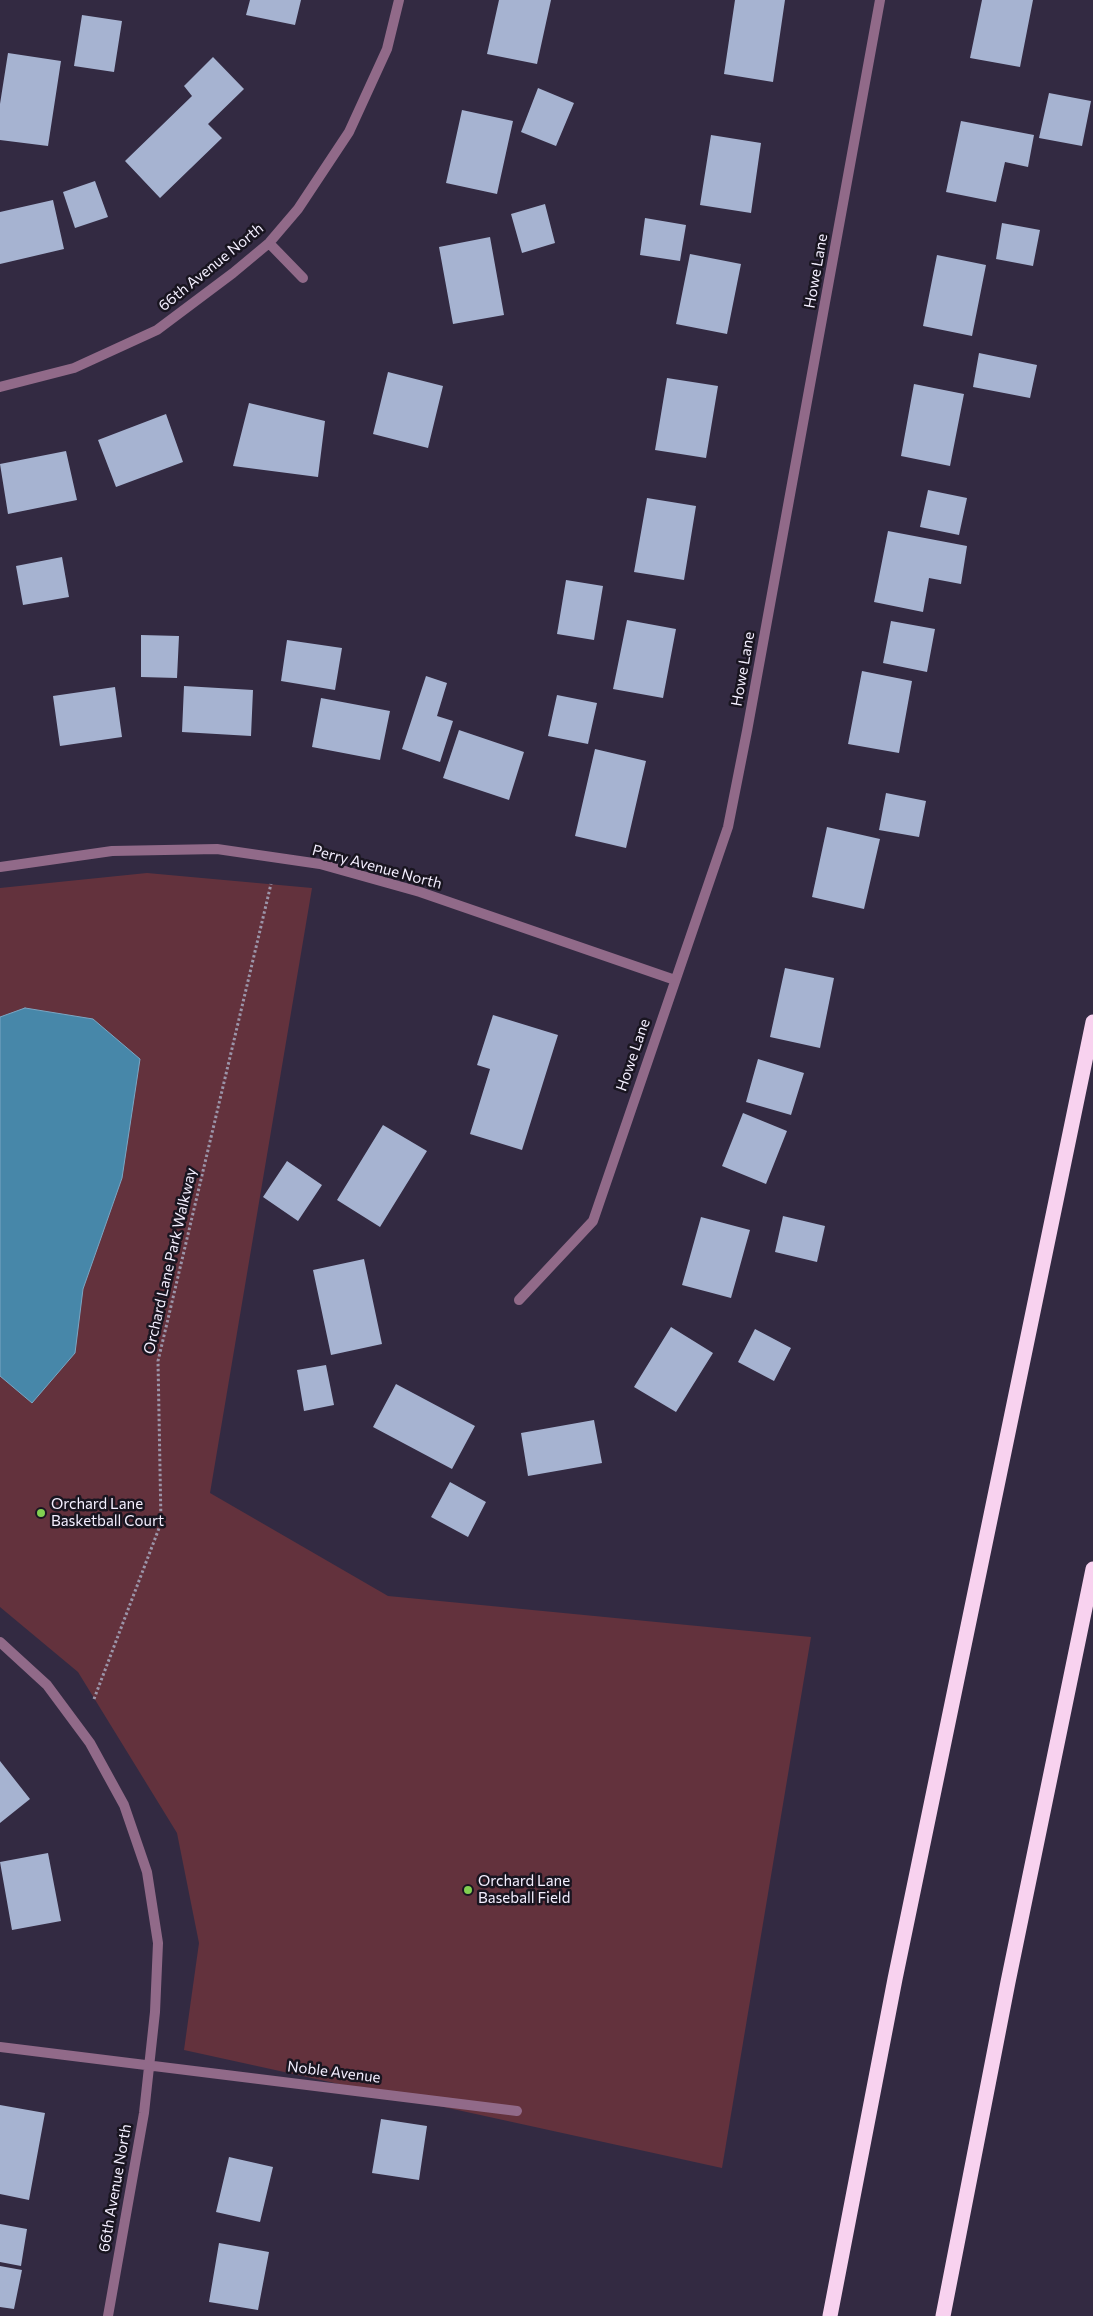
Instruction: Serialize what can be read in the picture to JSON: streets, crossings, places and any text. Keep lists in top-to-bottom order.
{
  "streets": {
    "street": [
      "66th Avenue North",
      "Howe Lane",
      "Perry Avenue North",
      "Noble Avenue"
    ],
    "path": ["Orchard Lane Park Walkway"]
  },
  "crossings": [
    ["66th Avenue North", "Noble Avenue"],
    ["Howe Lane", "Perry Avenue North"]
  ],
  "places": ["Orchard Lane Basketball Court", "Orchard Lane Baseball Field"]
}
